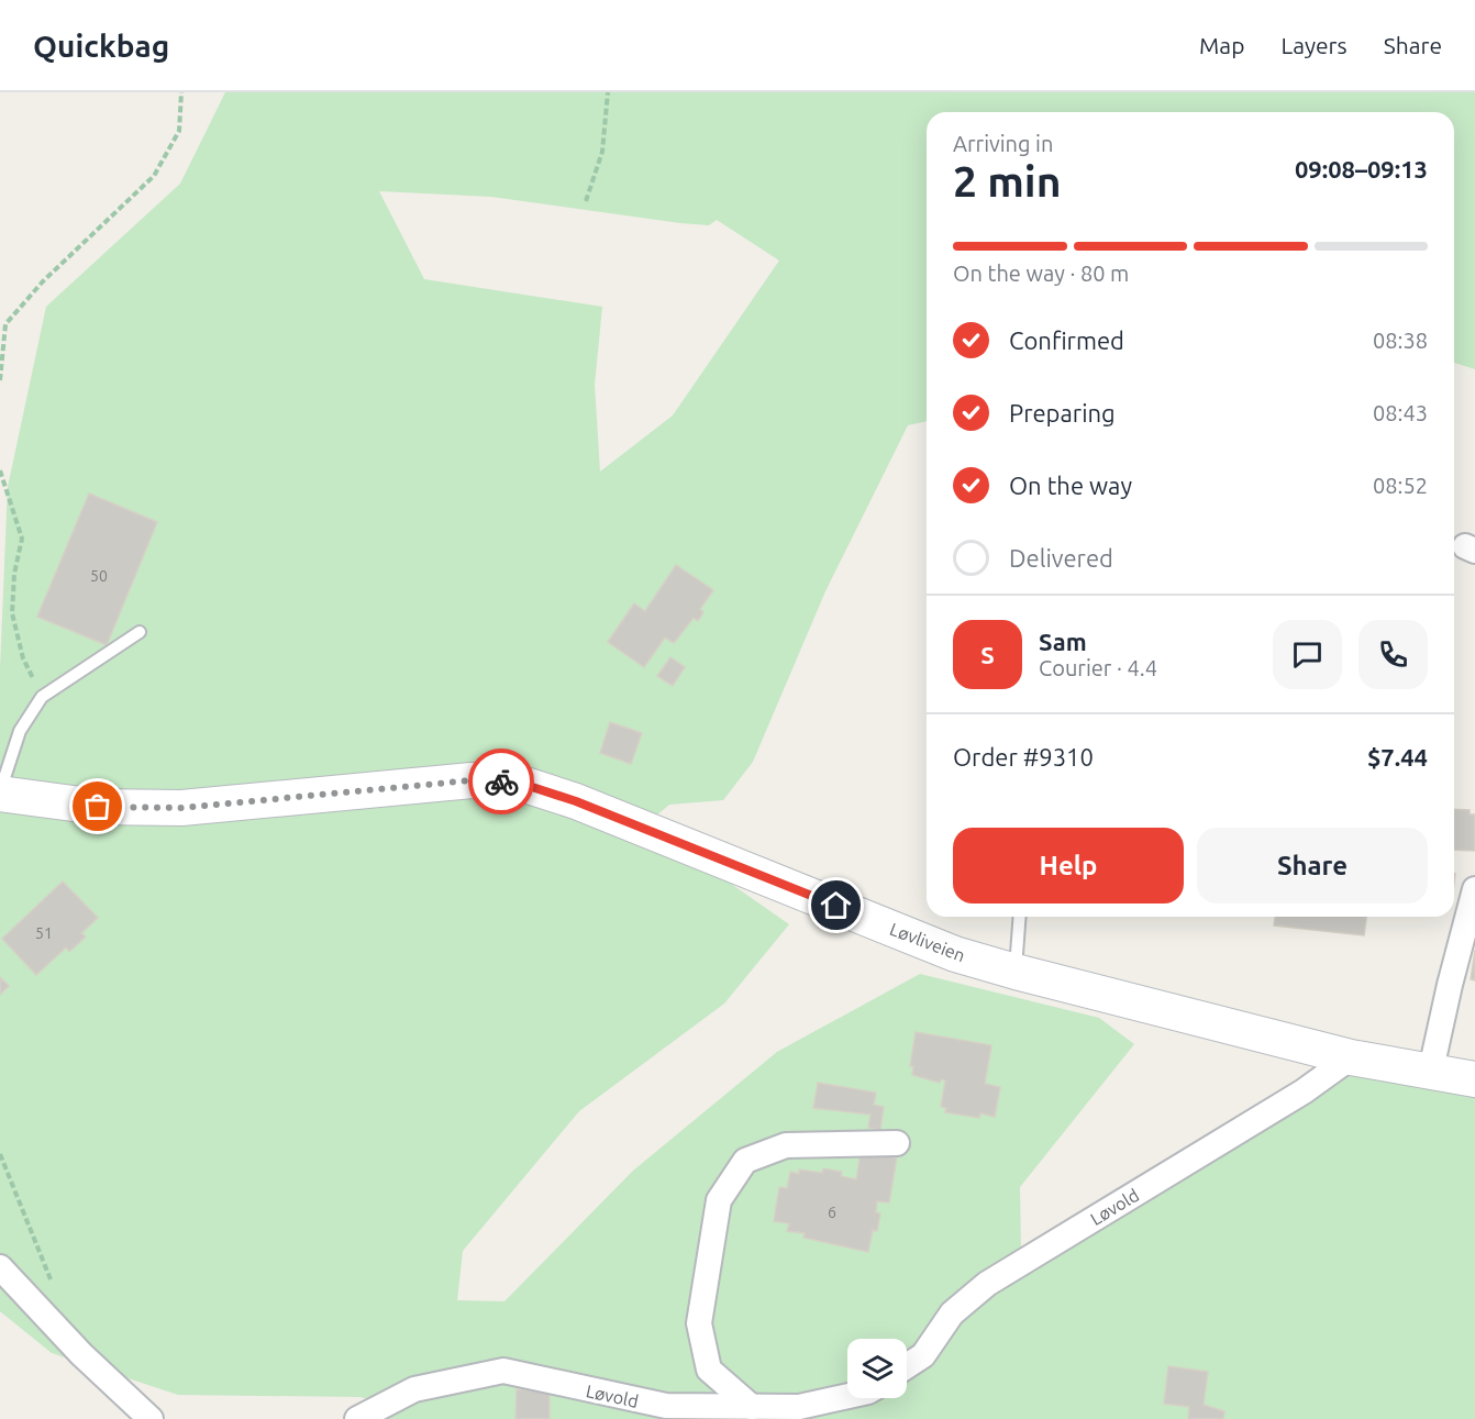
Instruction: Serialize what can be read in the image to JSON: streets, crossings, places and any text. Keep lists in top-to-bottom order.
{
  "streets": {
    "main road": ["Løvliveien"],
    "street": ["Løvold"]
  },
  "crossings": [
    ["Løvliveien", "Løvold"]
  ],
  "house_numbers": ["50", "51", "6"],
  "page": {
    "header": "Quickbag",
    "nav": ["Map", "Layers", "Share"],
    "heading": ["2 min", "Arriving in", "09:08–09:13"],
    "panel": [
      "Sam",
      "Courier · 4.4",
      "Order #9310",
      "$7.44"
    ],
    "bar": "On the way · 80 m",
    "list": [
      ["Confirmed", "08:38"],
      ["Preparing", "08:43"],
      ["On the way", "08:52"],
      "Delivered"
    ],
    "round": "S",
    "buttons": ["Help", "Share"]
  }
}
